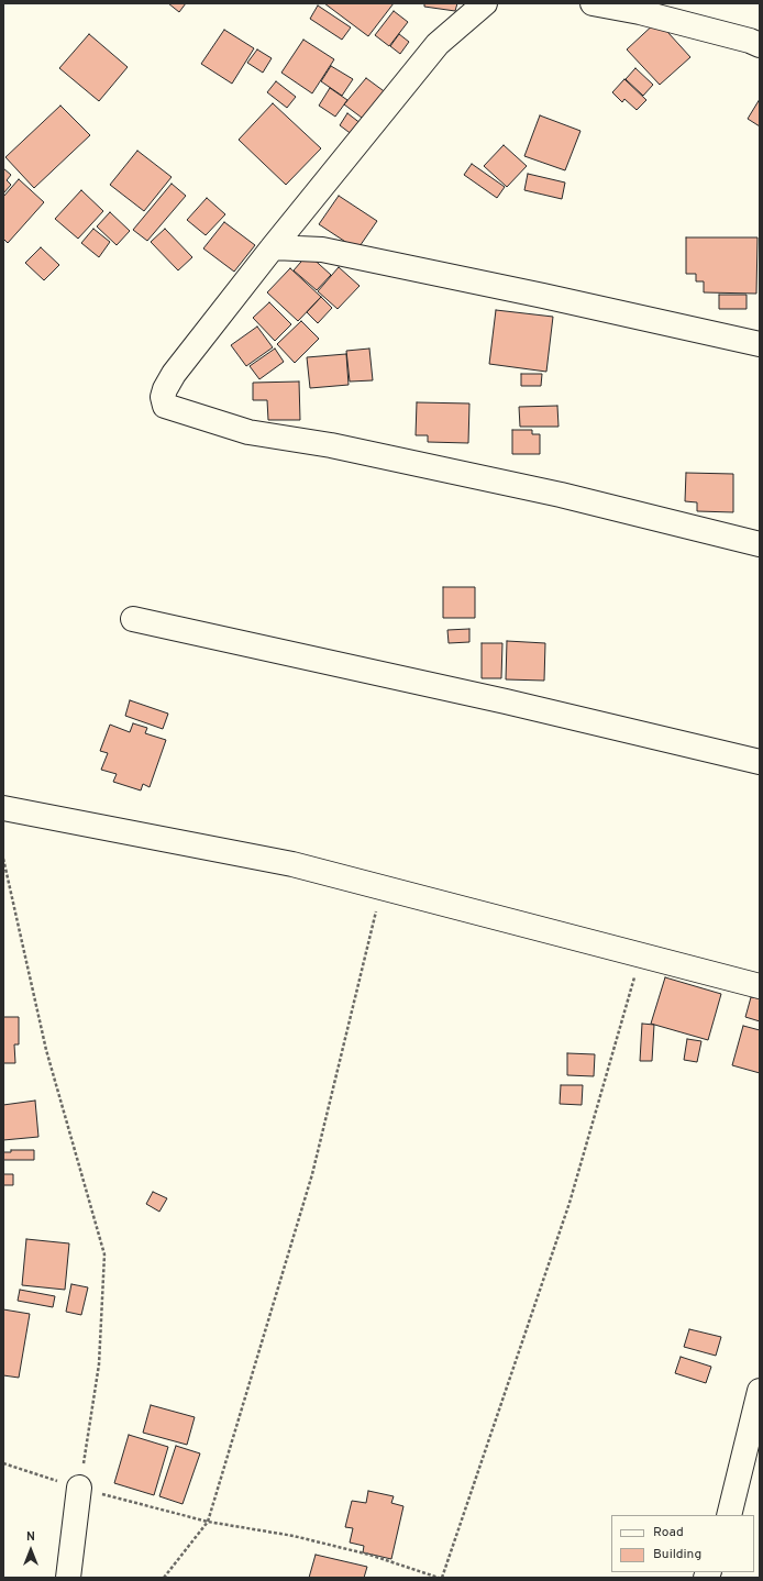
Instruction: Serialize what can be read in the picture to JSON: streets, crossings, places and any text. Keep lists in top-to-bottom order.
{
  "legend": ["Road", "Building"],
  "north": "top"
}
